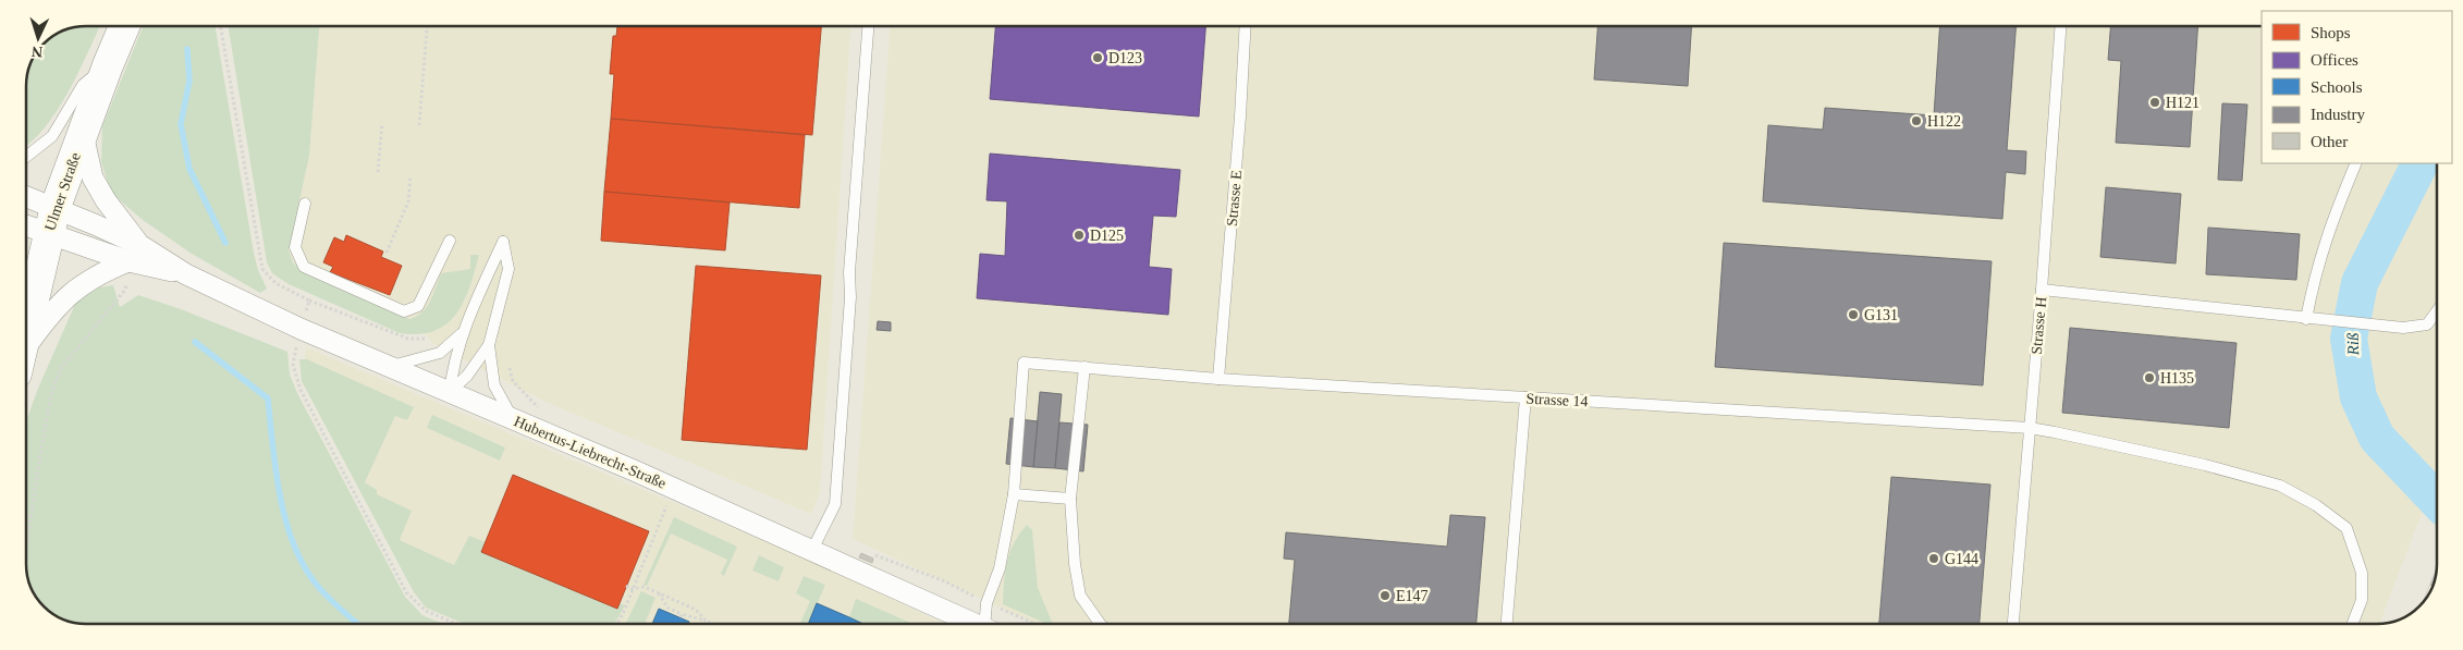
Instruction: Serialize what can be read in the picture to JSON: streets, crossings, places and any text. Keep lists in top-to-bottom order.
{
  "streets": {
    "main road": ["Ulmer Straße"],
    "street": ["Hubertus-Liebrecht-Straße"],
    "lane": ["Strasse E", "Strasse H", "Strasse 14"]
  },
  "crossings": [
    ["Ulmer Straße", "Hubertus-Liebrecht-Straße"],
    ["Strasse E", "Strasse 14"],
    ["Strasse H", "Strasse 14"]
  ],
  "water": ["Riß"],
  "places": [
    "D123",
    "H121",
    "H122",
    "D125",
    "G131",
    "H135",
    "G144",
    "E147"
  ],
  "legend": [
    "Shops",
    "Offices",
    "Schools",
    "Industry",
    "Other"
  ],
  "north": "bottom"
}
